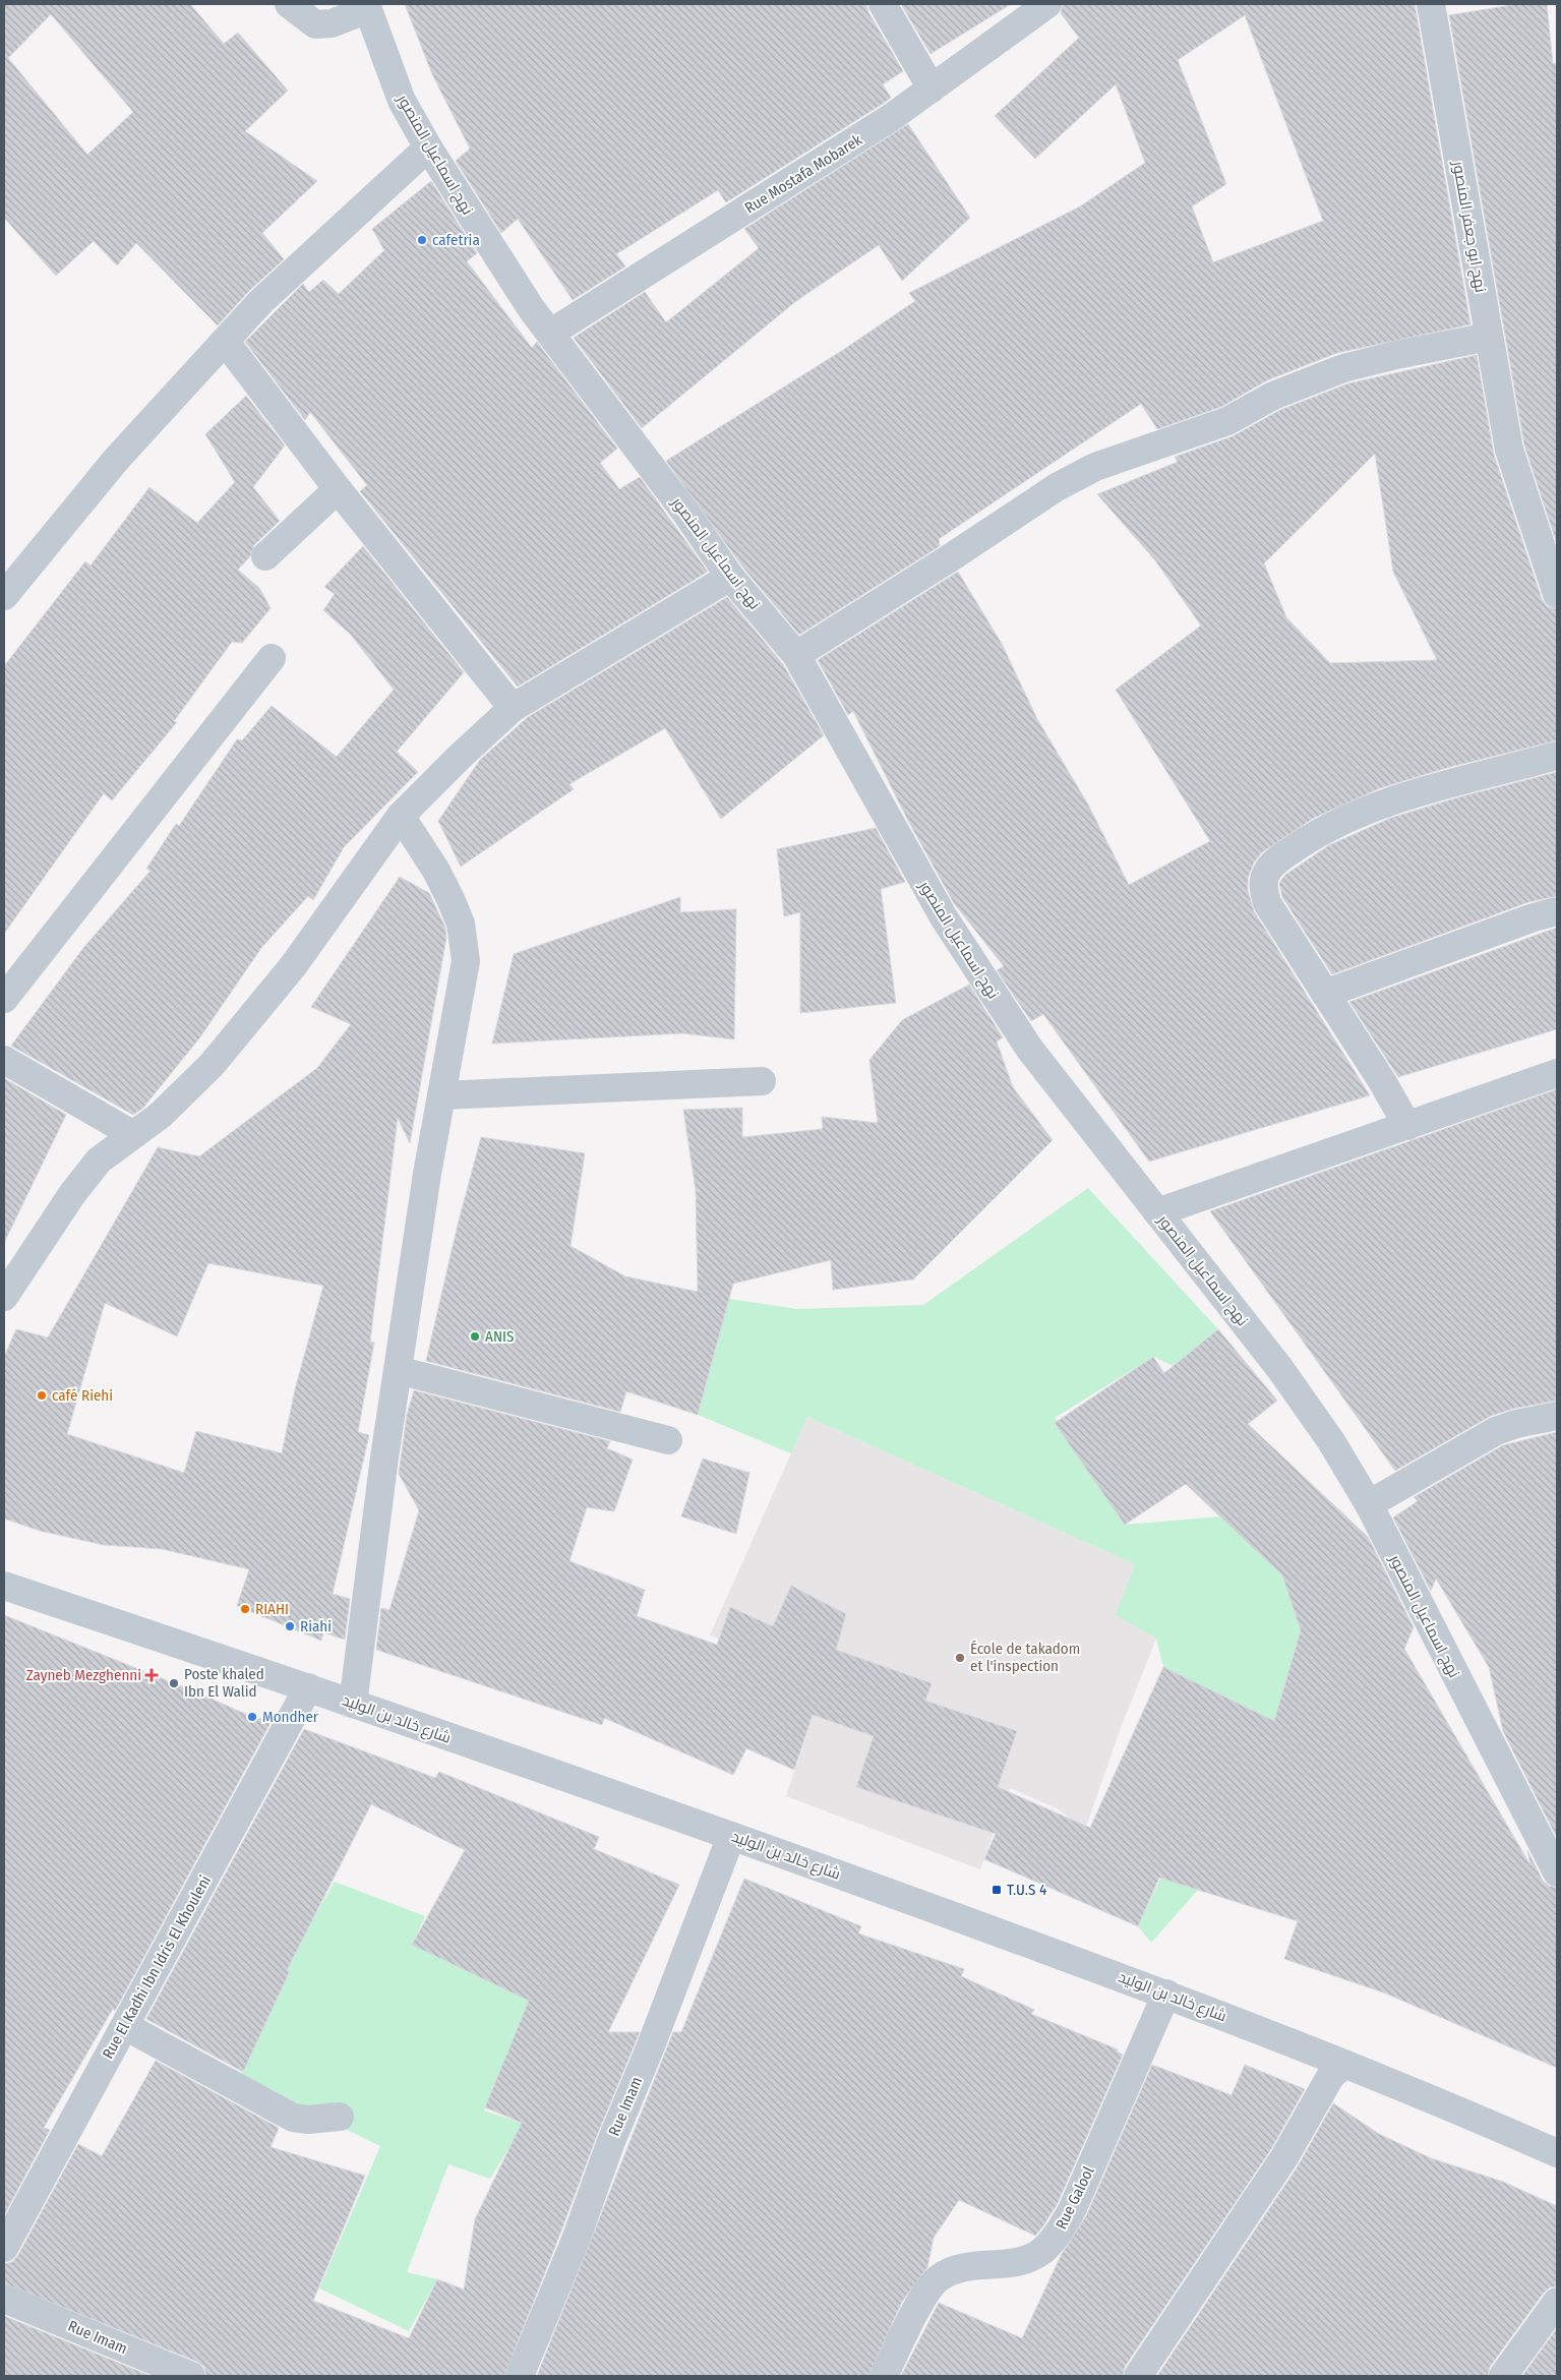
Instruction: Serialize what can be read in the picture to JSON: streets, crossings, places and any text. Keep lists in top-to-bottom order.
{
  "streets": {
    "street": [
      "نهج اسماعيل المنصور",
      "Rue Mostafa Mobarek",
      "نهج ابو جعفر المنصور",
      "شارع خالد بن الوليد",
      "Rue El Kadhi Ibn Idris El Khouleni",
      "Rue Imam",
      "Rue Galool"
    ]
  },
  "crossings": [
    ["نهج اسماعيل المنصور", "Rue Mostafa Mobarek"],
    ["شارع خالد بن الوليد", "Rue El Kadhi Ibn Idris El Khouleni"],
    ["شارع خالد بن الوليد", "Rue Imam"],
    ["شارع خالد بن الوليد", "Rue Galool"]
  ],
  "places": {
    "other": [
      "cafetria",
      "ANIS",
      "café Riehi",
      "RIAHI",
      "Riahi",
      "École de takadom et l'inspection",
      "Poste khaled Ibn El Walid",
      "Mondher"
    ],
    "health": ["Zayneb Mezghenni"],
    "transit": ["T.U.S 4"]
  }
}
